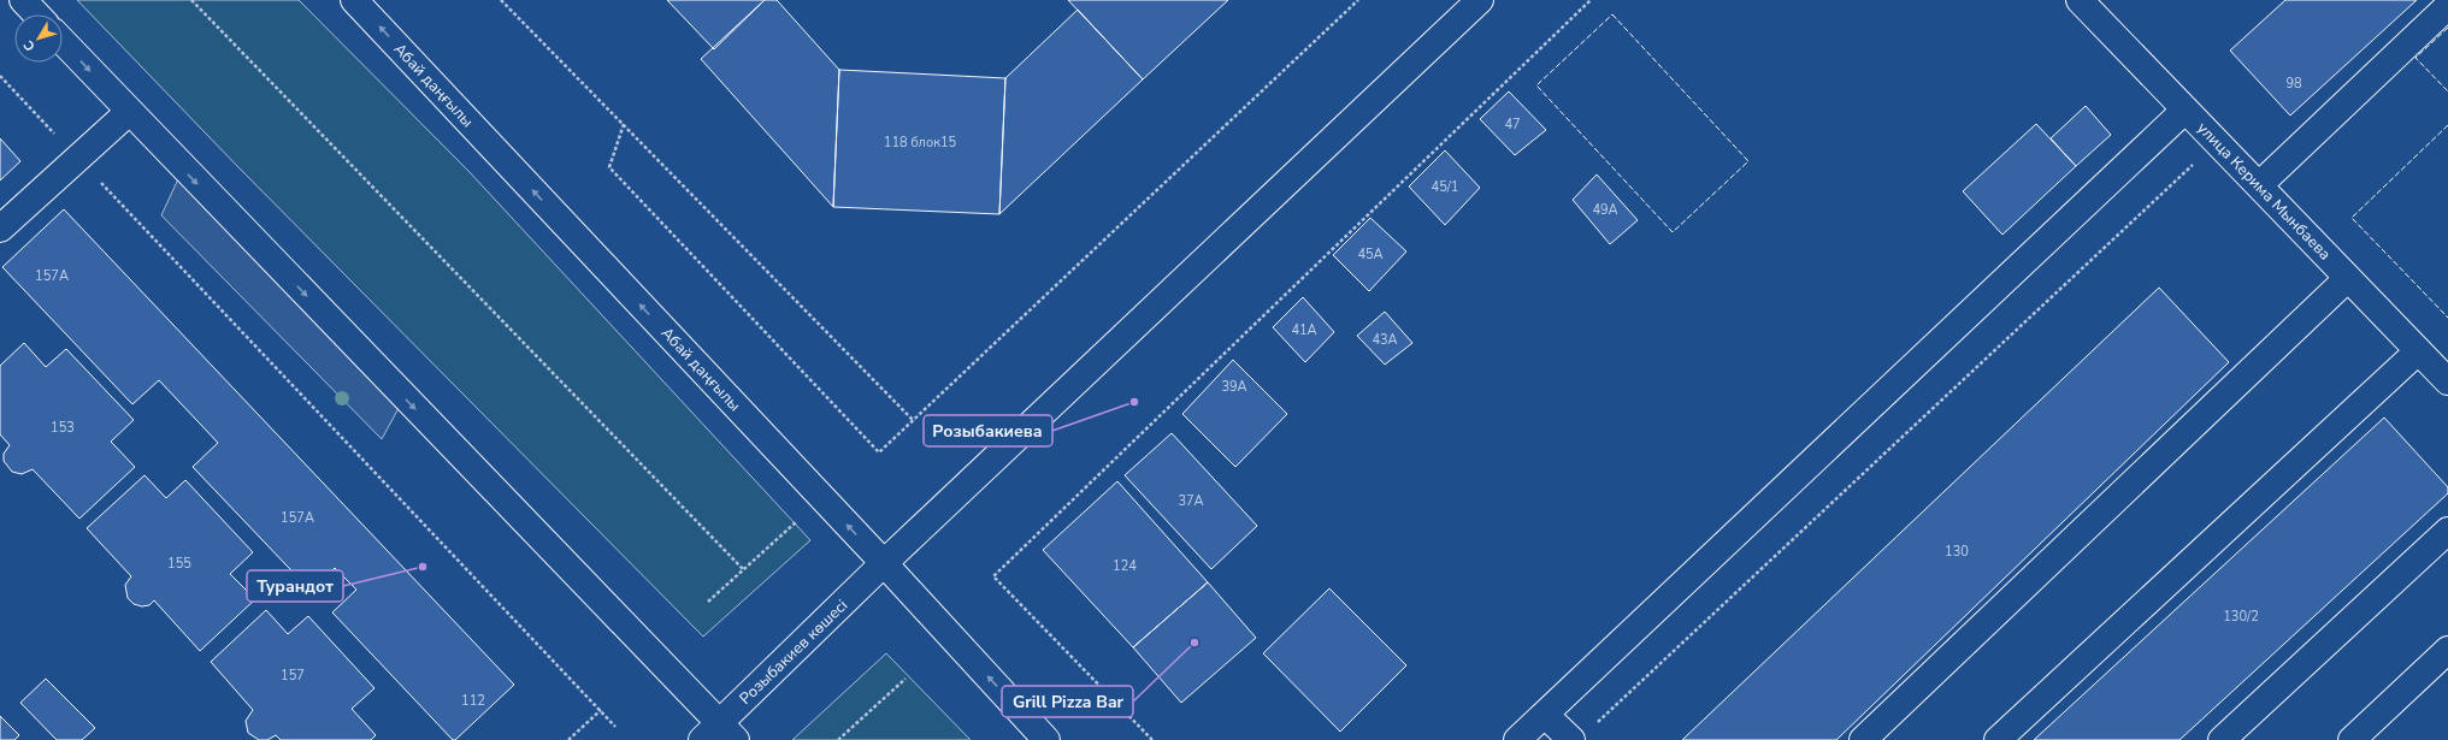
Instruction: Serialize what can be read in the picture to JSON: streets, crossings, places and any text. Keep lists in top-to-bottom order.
{
  "streets": {
    "main road": ["Абай даңғылы", "улица Керима Мынбаева", "Розыбакиев көшесі"]
  },
  "crossings": [
    ["Абай даңғылы", "Розыбакиев көшесі"]
  ],
  "one_way": ["Абай даңғылы"],
  "places": ["Розыбакиева", "Турандот", "Grill Pizza Bar"],
  "house_numbers": [
    "98",
    "47",
    "118 блок15",
    "45/1",
    "49А",
    "45А",
    "157А",
    "41А",
    "43А",
    "39А",
    "153",
    "37А",
    "157А",
    "130",
    "155",
    "124",
    "130/2",
    "157",
    "112"
  ],
  "north": "bottom left"
}
